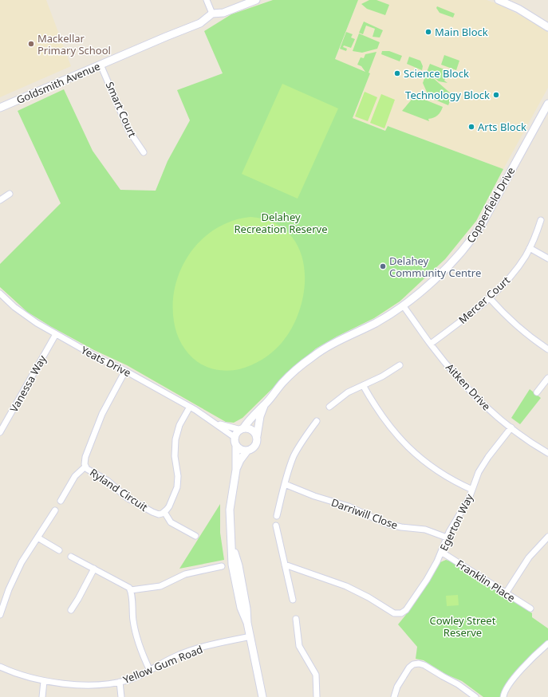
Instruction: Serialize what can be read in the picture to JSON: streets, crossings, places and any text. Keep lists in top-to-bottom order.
{
  "streets": {
    "street": [
      "Goldsmith Avenue",
      "Smart Court",
      "Copperfield Drive",
      "Mercer Court",
      "Yeats Drive",
      "Vanessa Way",
      "Aitken Drive",
      "Ryland Circuit",
      "Darriwill Close",
      "Egerton Way",
      "Franklin Place",
      "Yellow Gum Road"
    ]
  },
  "crossings": [
    ["Goldsmith Avenue", "Smart Court"],
    ["Copperfield Drive", "Yeats Drive"],
    ["Copperfield Drive", "Aitken Drive"],
    ["Mercer Court", "Aitken Drive"],
    ["Yeats Drive", "Vanessa Way"],
    ["Yeats Drive", "Ryland Circuit"],
    ["Aitken Drive", "Egerton Way"],
    ["Darriwill Close", "Egerton Way"],
    ["Egerton Way", "Franklin Place"]
  ],
  "parks": ["Delahey Recreation Reserve", "Cowley Street Reserve"],
  "places": [
    "Main Block",
    "Mackellar Primary School",
    "Science Block",
    "Technology Block",
    "Arts Block",
    "Delahey Community Centre"
  ]
}
